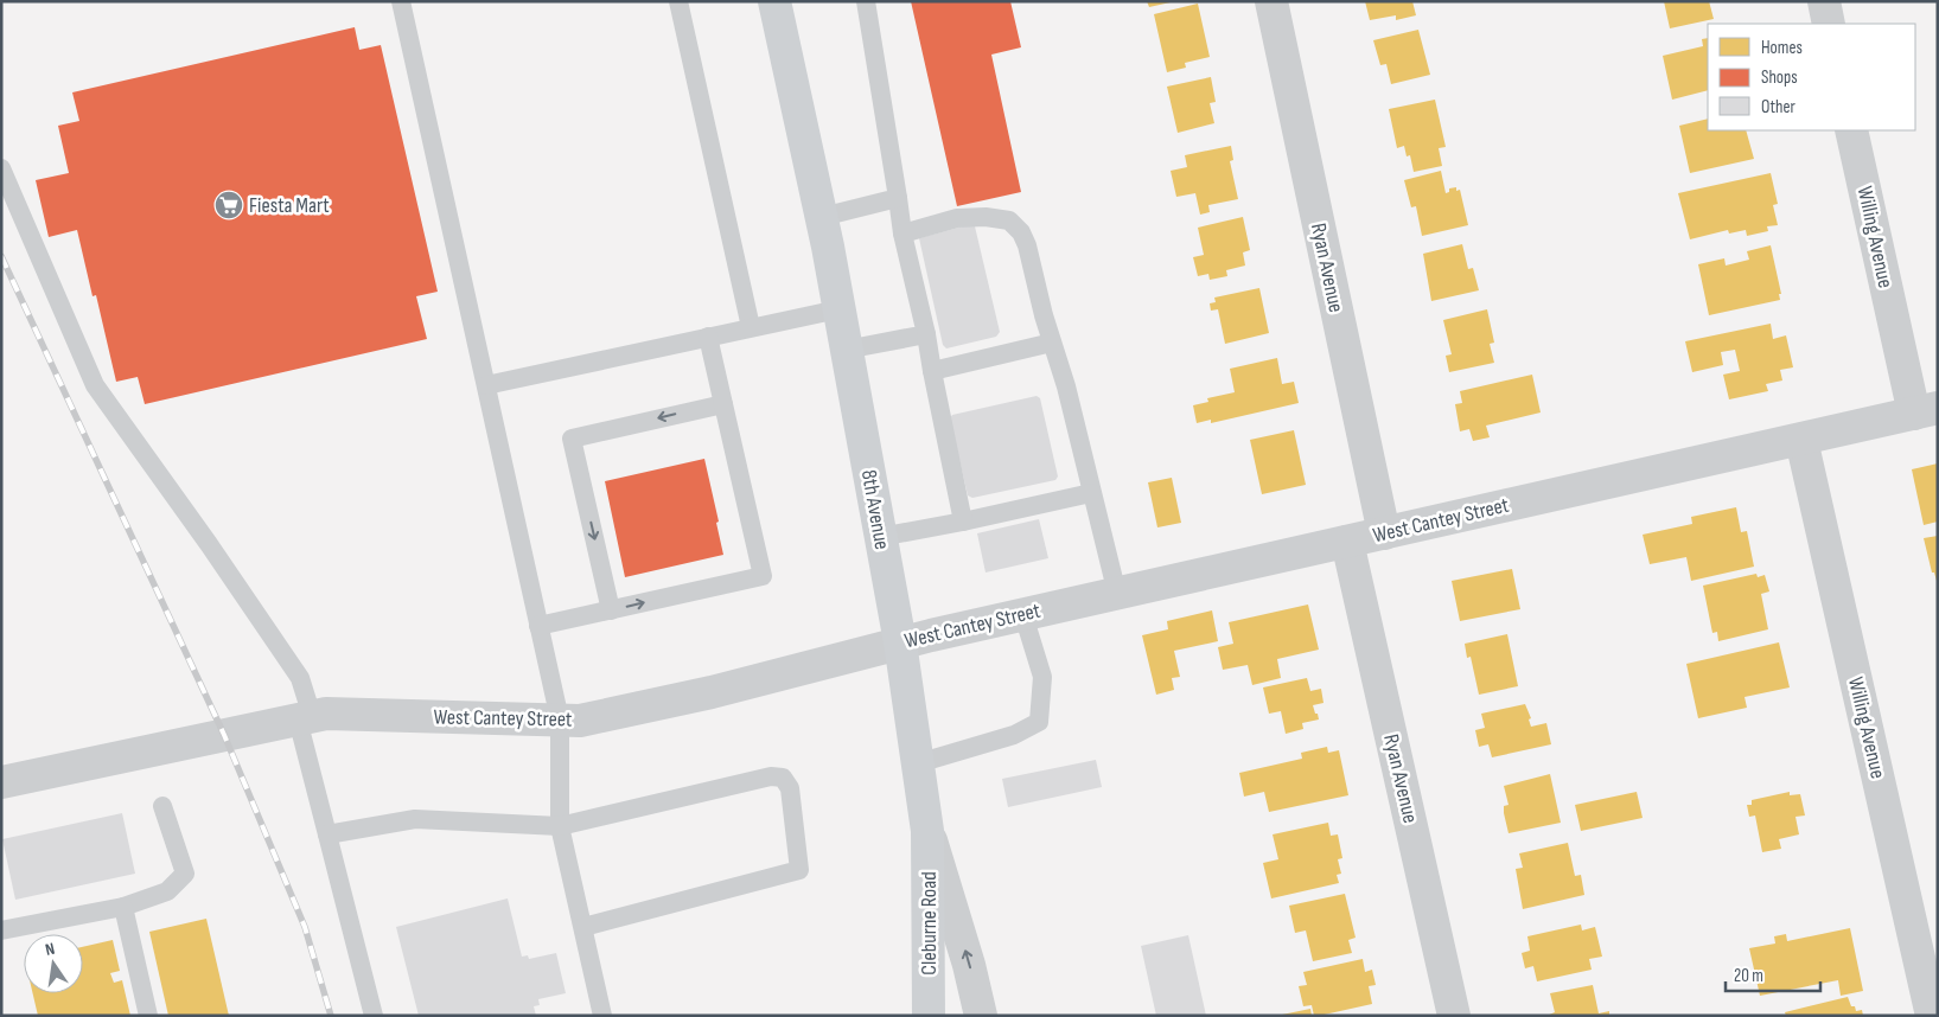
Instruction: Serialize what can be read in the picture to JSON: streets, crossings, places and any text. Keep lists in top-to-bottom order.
{
  "streets": {
    "main road": ["8th Avenue", "Cleburne Road"],
    "street": ["Willing Avenue", "Ryan Avenue", "West Cantey Street"]
  },
  "crossings": [
    ["Willing Avenue", "West Cantey Street"],
    ["Ryan Avenue", "West Cantey Street"],
    ["8th Avenue", "West Cantey Street"],
    ["8th Avenue", "Cleburne Road"]
  ],
  "places": {
    "supermarket": ["Fiesta Mart"]
  },
  "legend": ["Homes", "Shops", "Other"],
  "scale_bar": "20 m",
  "north": "top"
}
